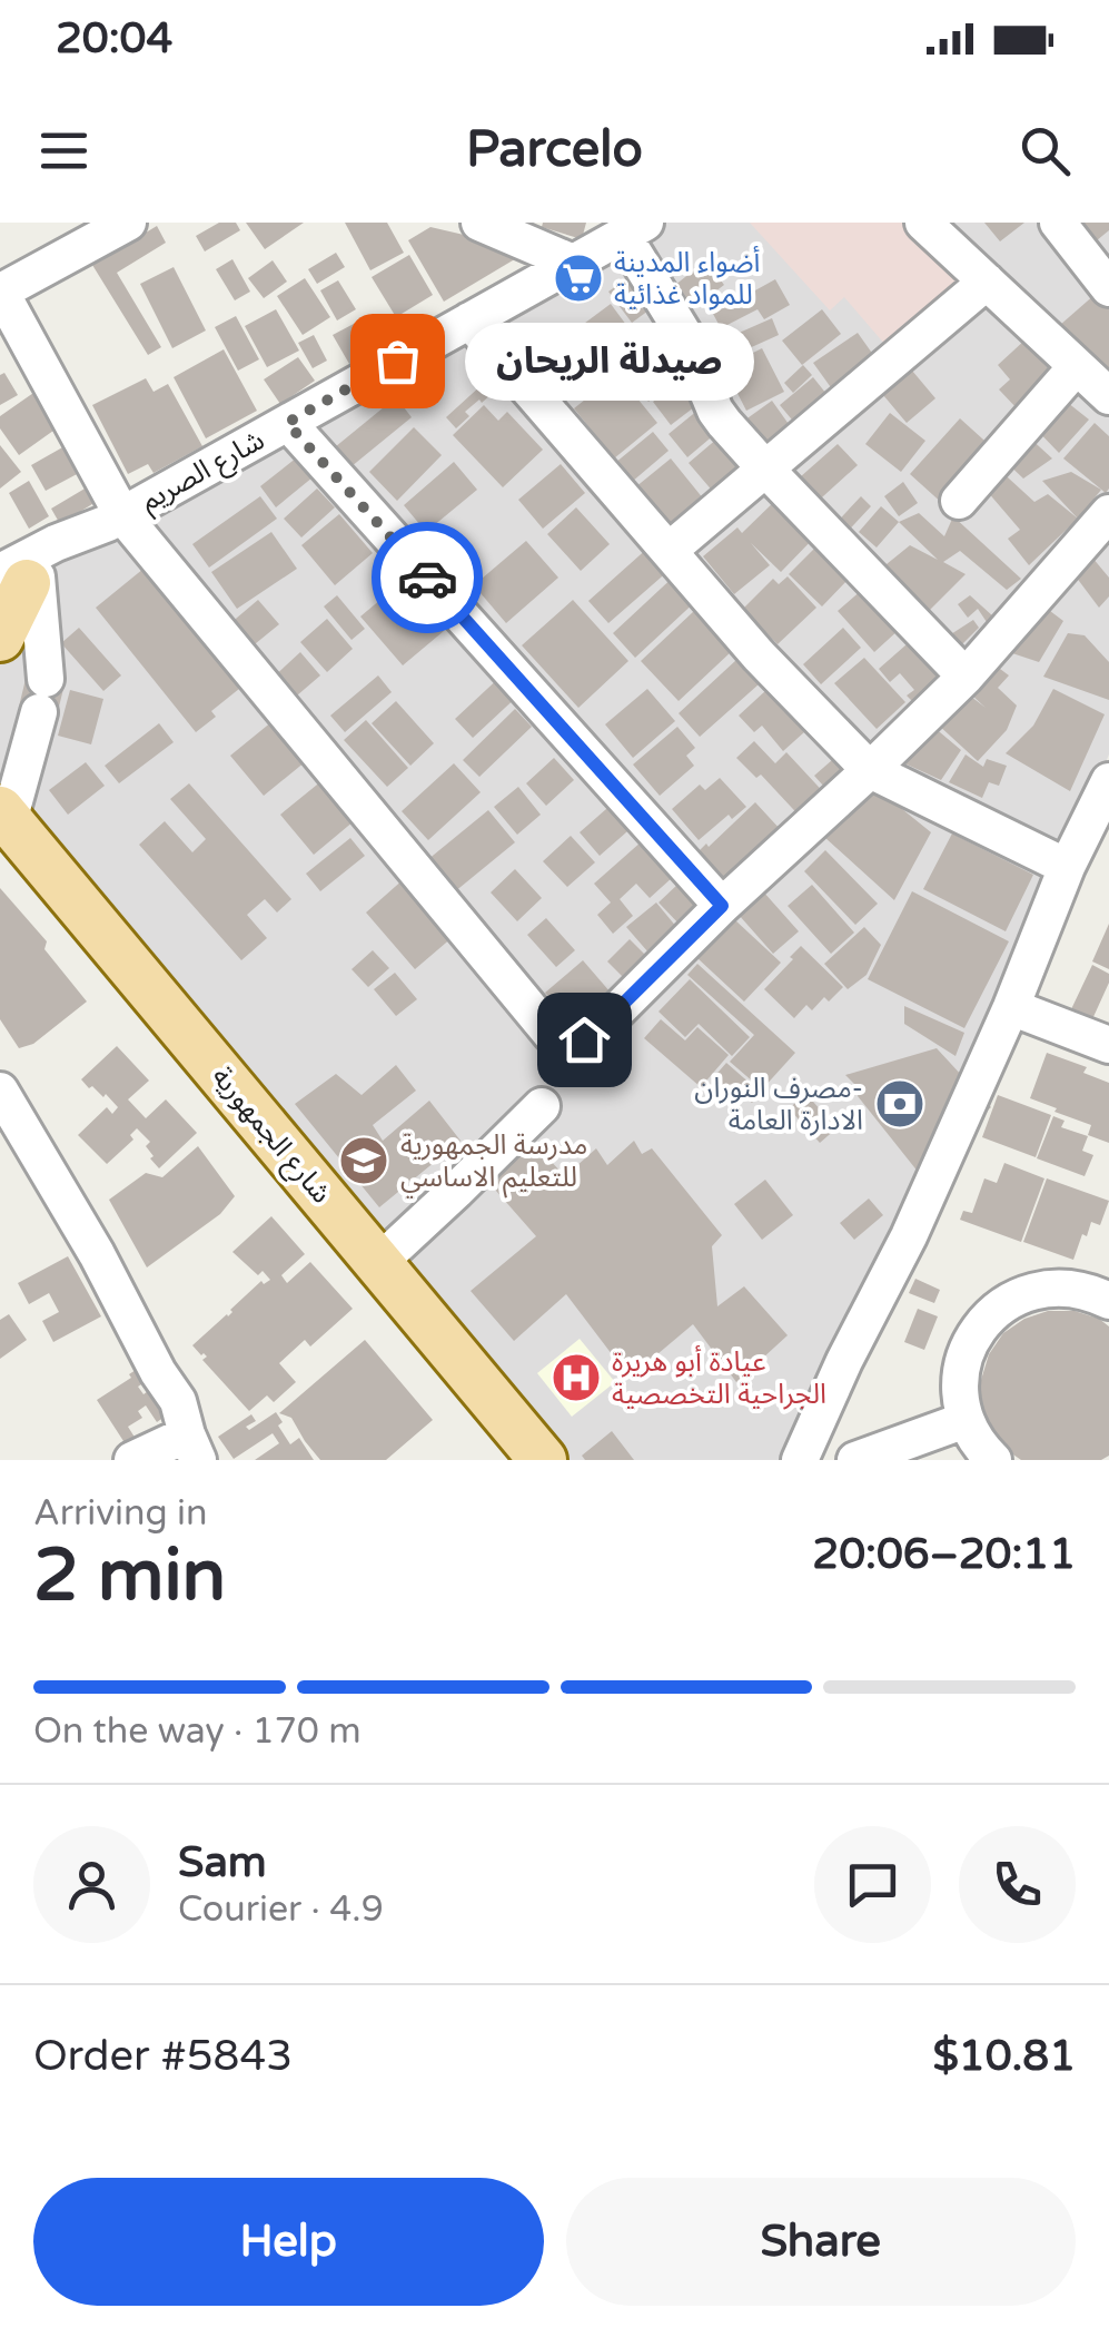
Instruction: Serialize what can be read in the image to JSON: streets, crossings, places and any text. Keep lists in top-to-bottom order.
{
  "streets": {
    "main road": ["شارع الجمهورية"],
    "street": ["شارع الصريم"]
  },
  "places": {
    "supermarket": ["أضواء المدينة للمواد غذائية"],
    "other": ["صيدلة الريحان"],
    "bank": ["مصرف النوران- الادارة العامة"],
    "school or university": ["مدرسة الجمهورية للتعليم الاساسي"],
    "hospital": ["عيادة أبو هريرة الجراحية التخصصية"]
  },
  "page": {
    "status": "20:04",
    "header": "Parcelo",
    "bubble": "صيدلة الريحان",
    "heading": ["2 min", "Arriving in", "20:06–20:11"],
    "panel": [
      "Sam",
      "Courier · 4.9",
      "Order #5843",
      "$10.81"
    ],
    "bar": "On the way · 170 m",
    "buttons": ["Help", "Share"]
  }
}
